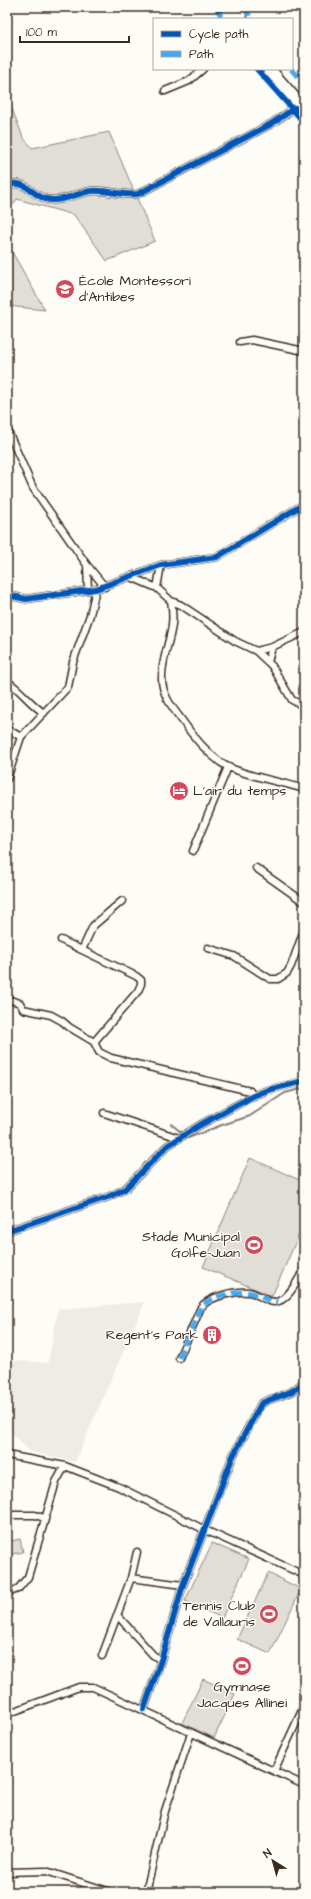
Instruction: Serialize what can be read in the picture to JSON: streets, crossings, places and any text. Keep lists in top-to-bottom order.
{
  "places": {
    "school or university": ["École Montessori d'Antibes"],
    "hotel": ["L'air du temps"],
    "sports": ["Stade Municipal Golfe-Juan", "Tennis Club de Vallauris", "Gymnase Jacques Allinei"],
    "building": ["Regent's Park"]
  },
  "legend": ["Cycle path", "Path"],
  "scale_bar": "100 m",
  "north": "top left"
}
